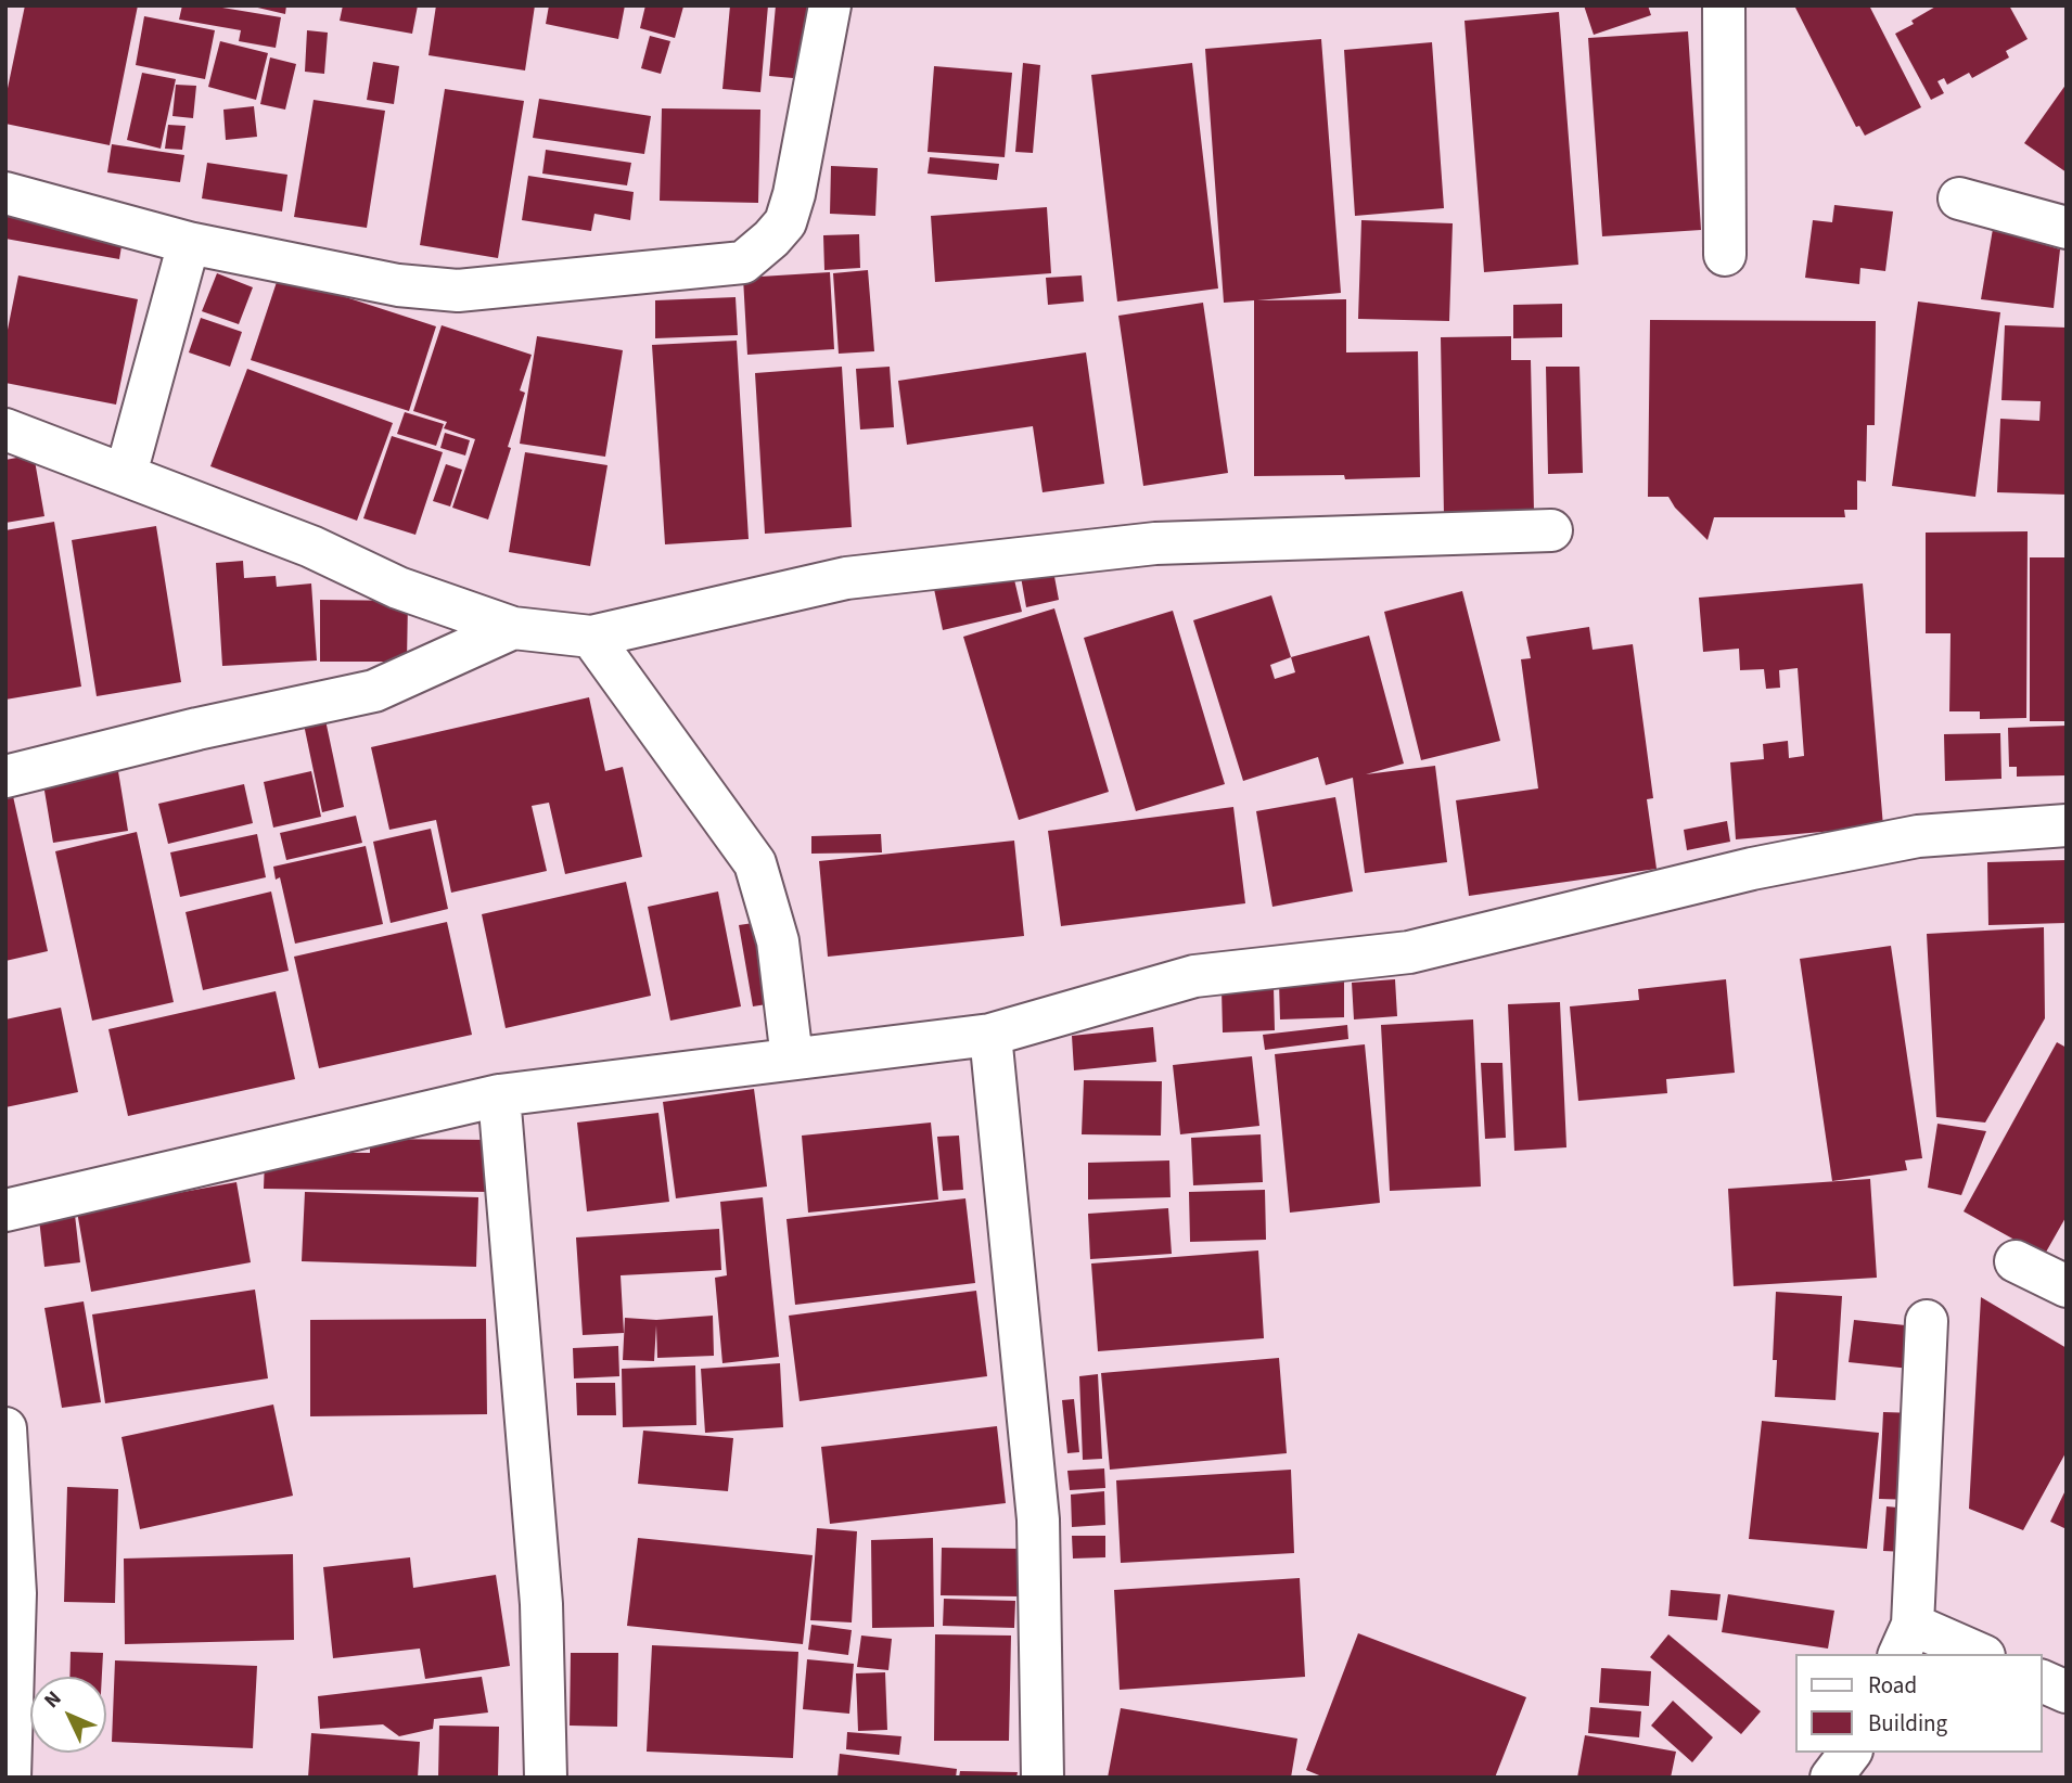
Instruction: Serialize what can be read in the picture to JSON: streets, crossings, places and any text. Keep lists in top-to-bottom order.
{
  "legend": ["Road", "Building"],
  "north": "top left"
}
